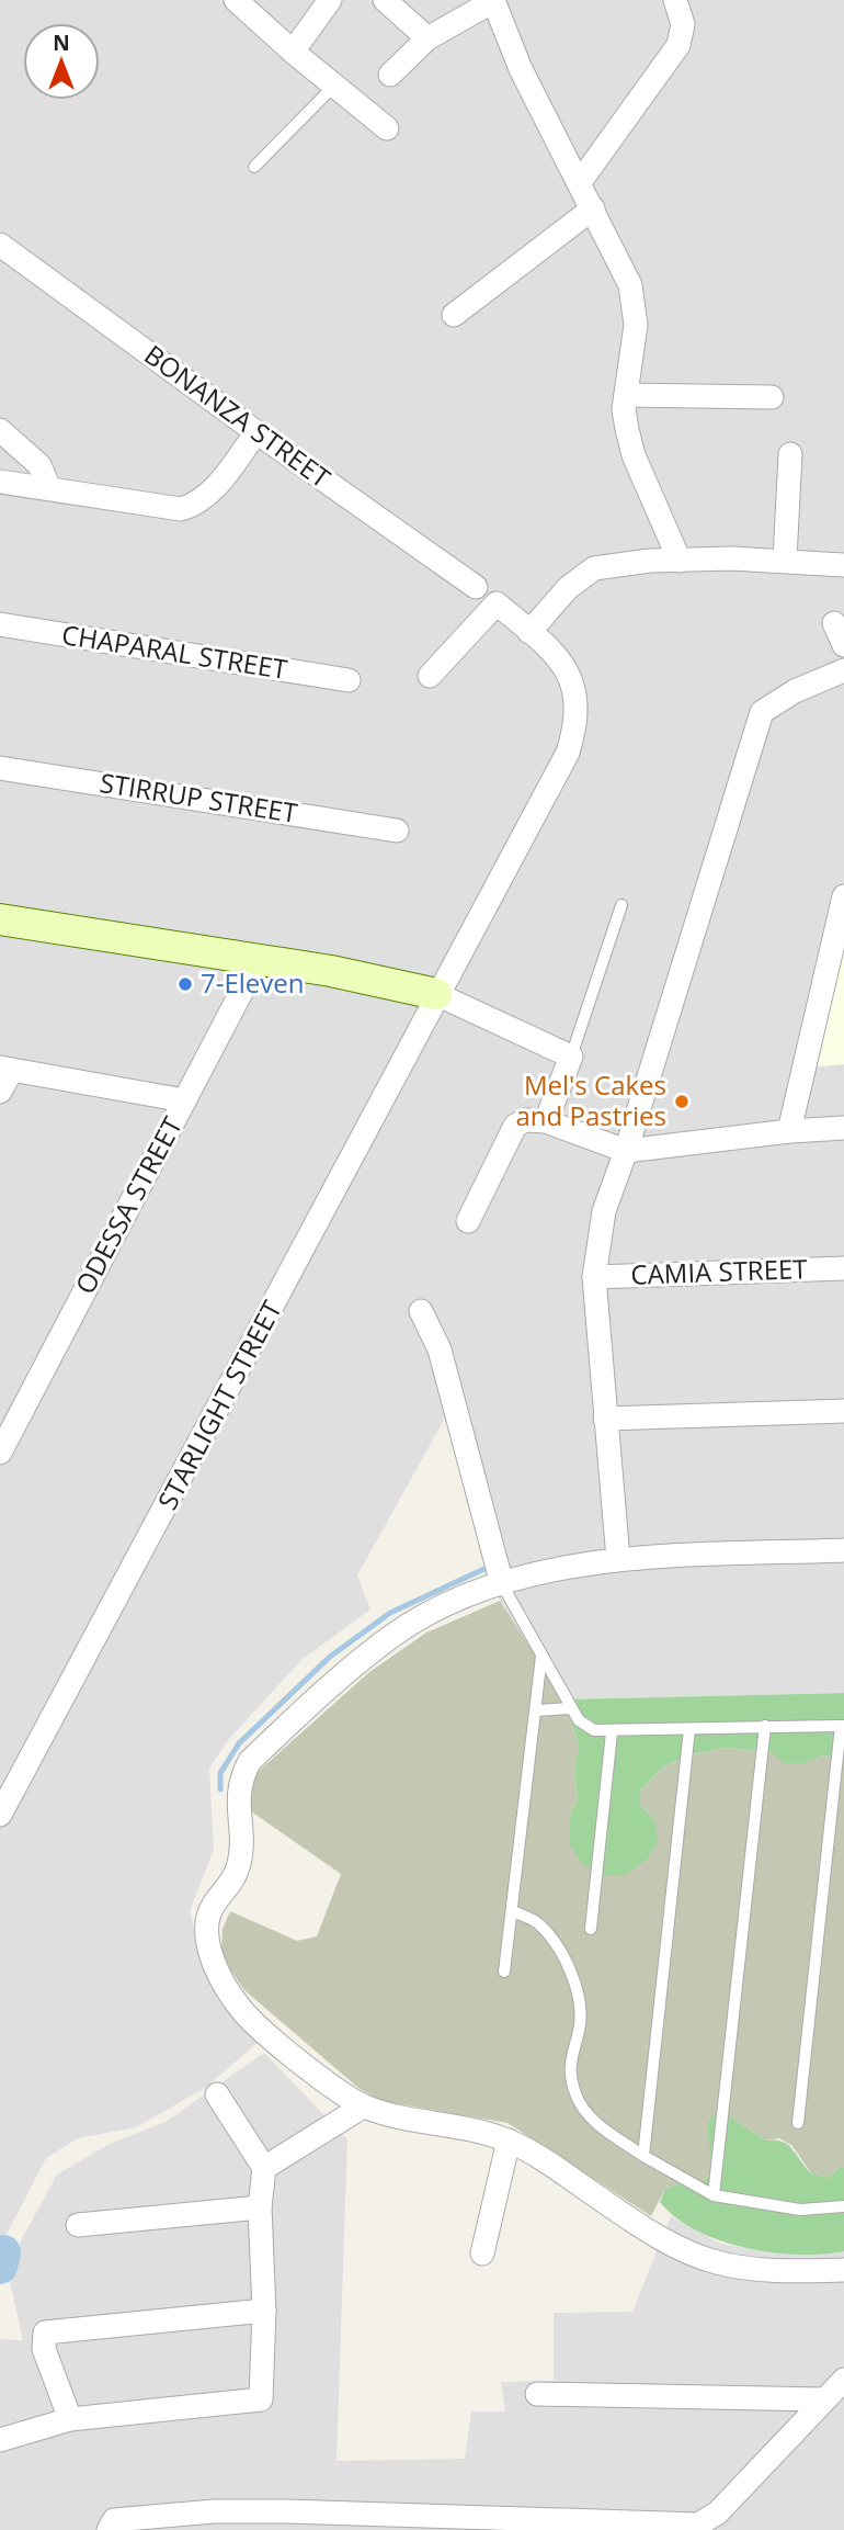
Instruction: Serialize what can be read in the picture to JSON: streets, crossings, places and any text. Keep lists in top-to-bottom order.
{
  "streets": {
    "street": [
      "BONANZA STREET",
      "CHAPARAL STREET",
      "STIRRUP STREET",
      "ODESSA STREET",
      "CAMIA STREET",
      "STARLIGHT STREET"
    ]
  },
  "places": ["7-Eleven", "Mel's Cakes and Pastries"],
  "north": "top"
}
